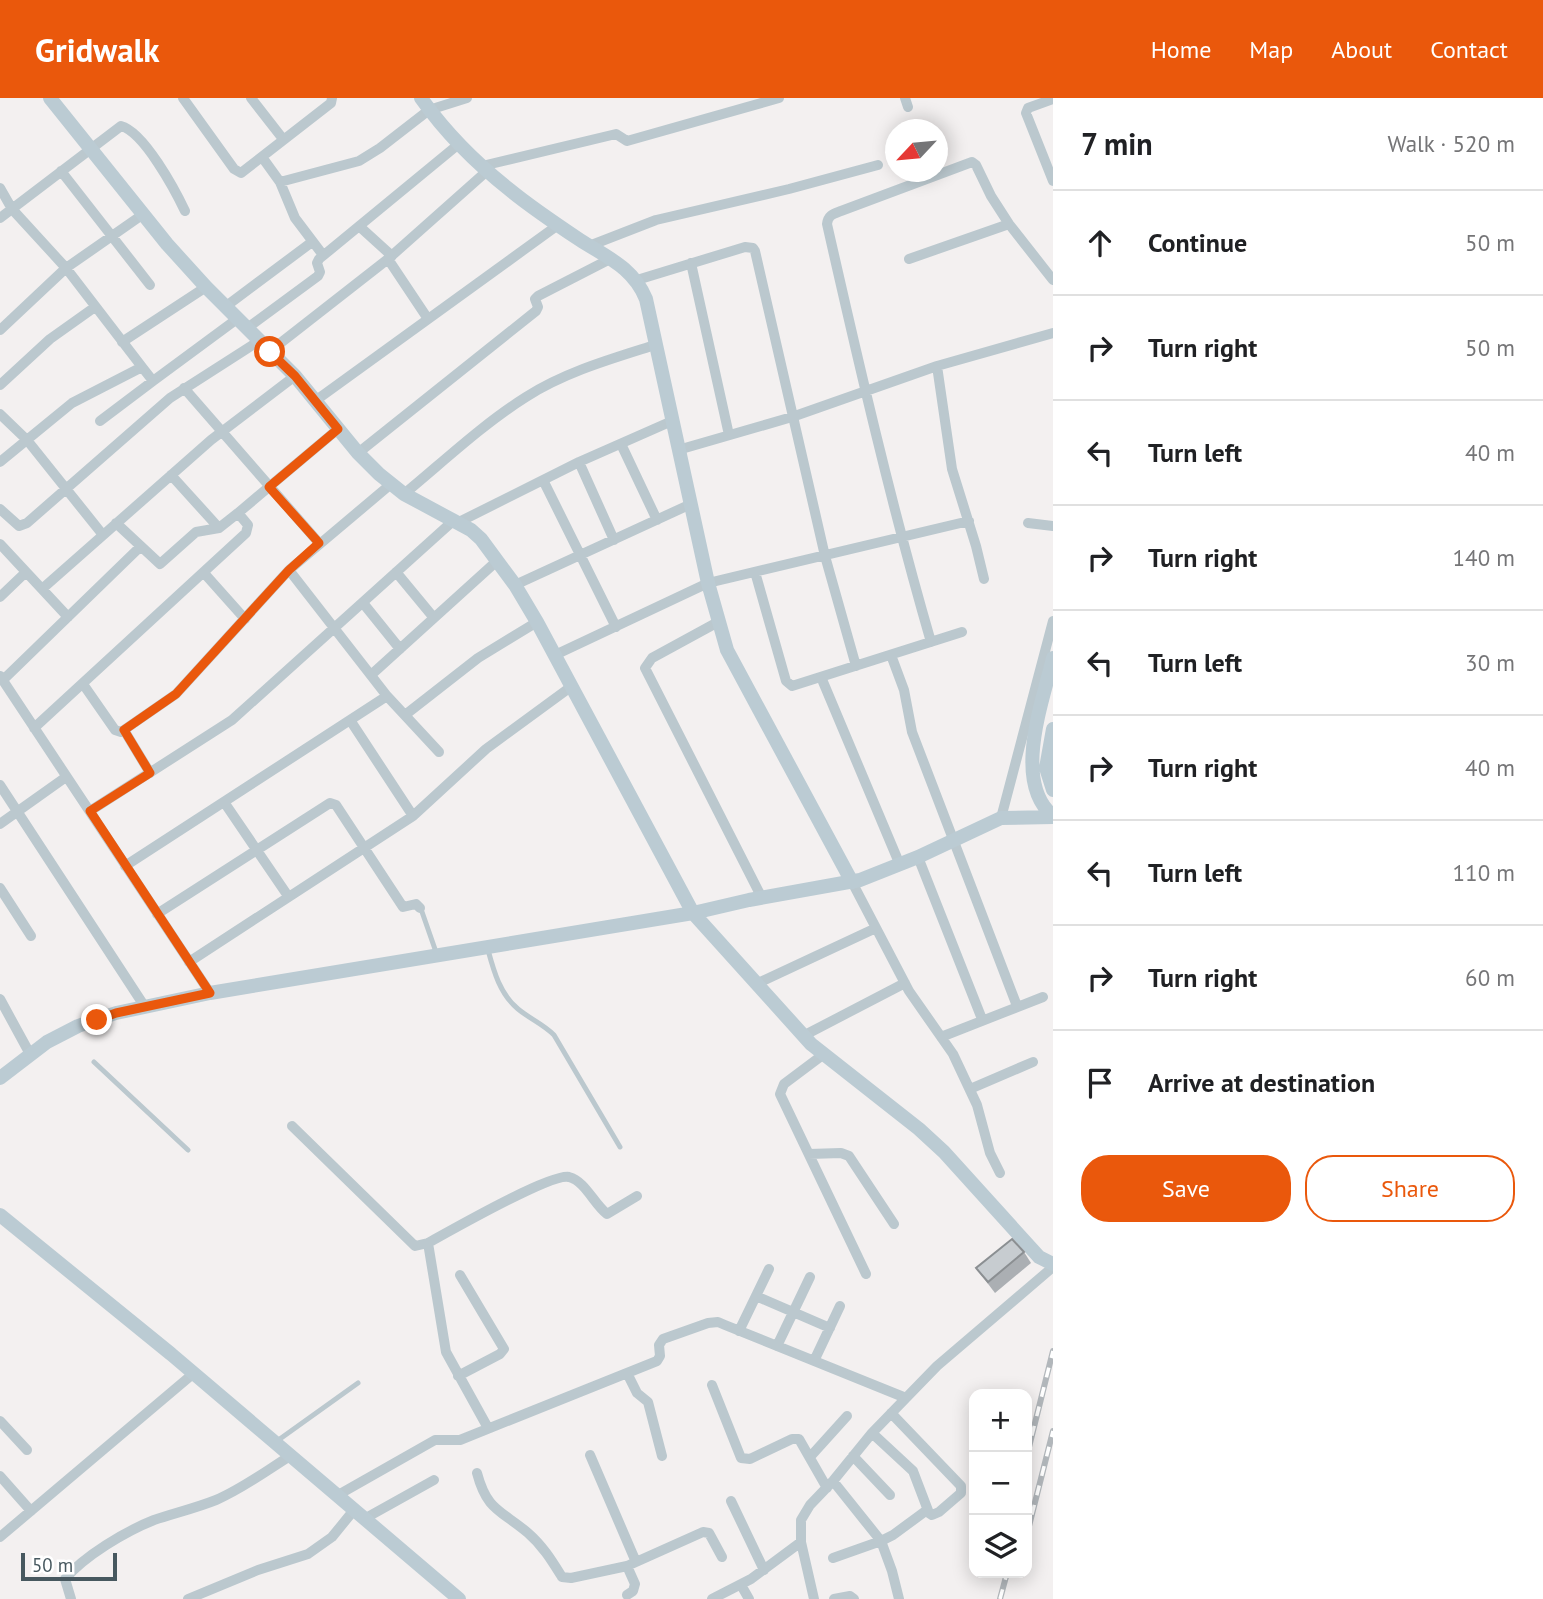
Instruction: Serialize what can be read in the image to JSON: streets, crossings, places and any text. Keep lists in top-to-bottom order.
{
  "scale_bar": "50 m",
  "north": "bottom left",
  "page": {
    "header": "Gridwalk",
    "nav": [
      "Home",
      "Map",
      "About",
      "Contact"
    ],
    "heading": ["7 min", "Walk · 520 m"],
    "list": [
      ["Continue", "50 m"],
      ["Turn right", "50 m"],
      ["Turn left", "40 m"],
      ["Turn right", "140 m"],
      ["Turn left", "30 m"],
      ["Turn right", "40 m"],
      ["Turn left", "110 m"],
      ["Turn right", "60 m"],
      "Arrive at destination"
    ],
    "buttons": ["Save", "Share"],
    "map_buttons": ["+", "−"],
    "scale": "50 m"
  }
}
